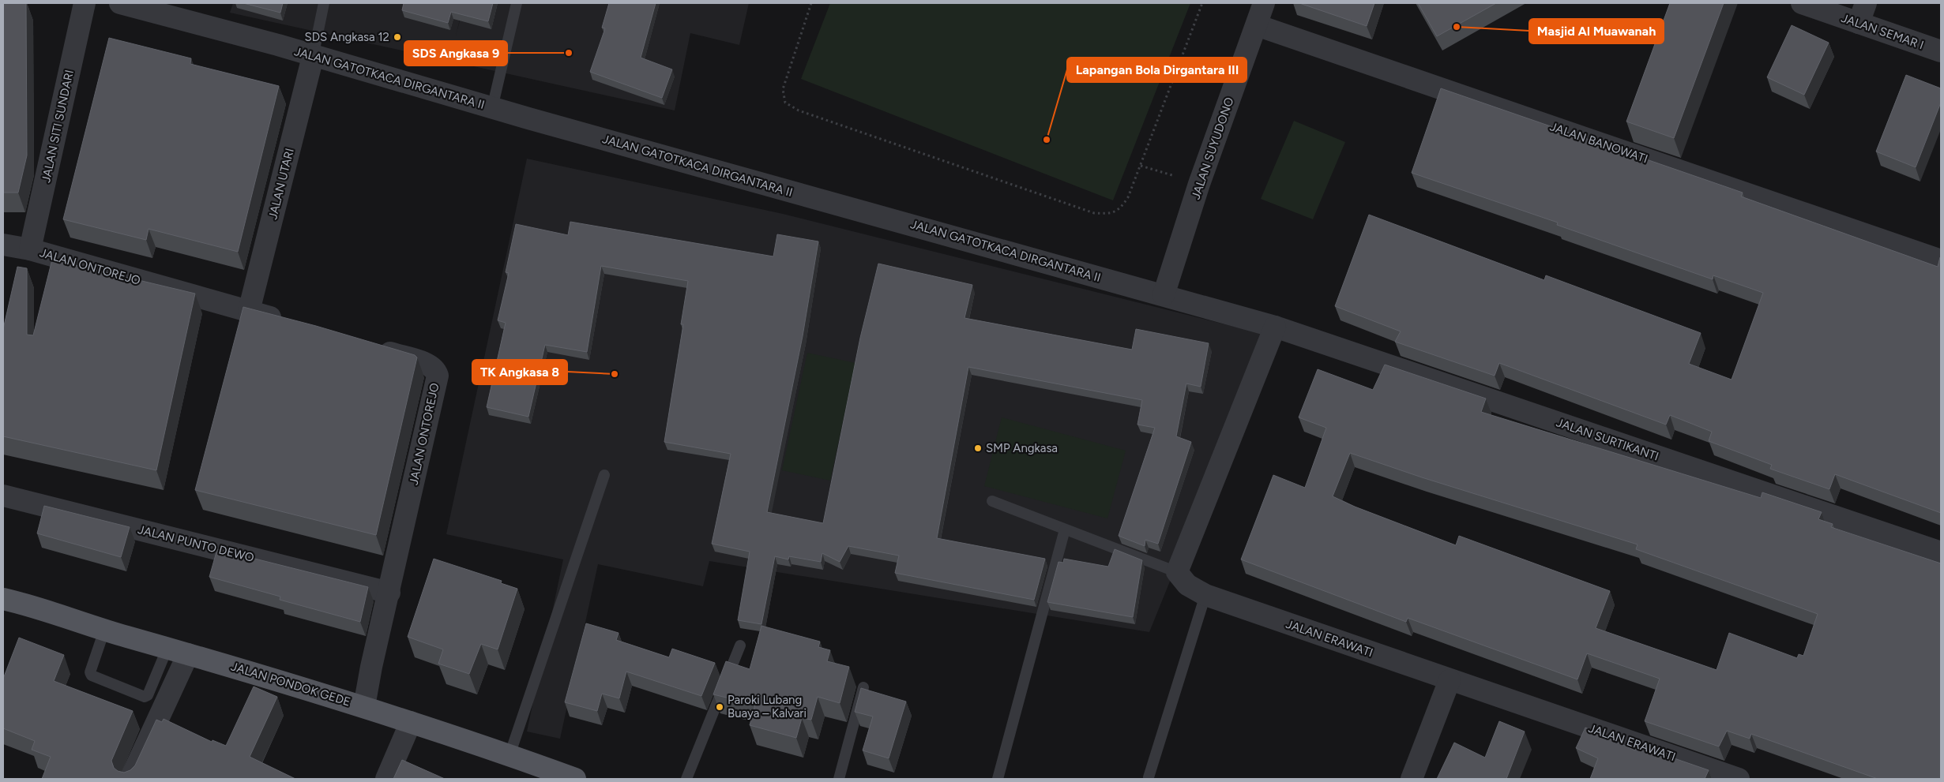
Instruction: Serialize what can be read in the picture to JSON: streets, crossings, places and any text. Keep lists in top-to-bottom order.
{
  "streets": {
    "main road": ["JALAN PONDOK GEDE"],
    "street": [
      "JALAN SEMAR I",
      "JALAN GATOTKACA DIRGANTARA II",
      "JALAN SITI SUNDARI",
      "JALAN BANOWATI",
      "JALAN SUYUDONO",
      "JALAN UTARI",
      "JALAN ONTOREJO",
      "JALAN SURTIKANTI",
      "JALAN PUNTO DEWO",
      "JALAN ERAWATI"
    ]
  },
  "crossings": [
    ["JALAN GATOTKACA DIRGANTARA II", "JALAN SUYUDONO"],
    ["JALAN GATOTKACA DIRGANTARA II", "JALAN UTARI"],
    ["JALAN GATOTKACA DIRGANTARA II", "JALAN SURTIKANTI"],
    ["JALAN SITI SUNDARI", "JALAN ONTOREJO"],
    ["JALAN BANOWATI", "JALAN SUYUDONO"],
    ["JALAN UTARI", "JALAN ONTOREJO"],
    ["JALAN ONTOREJO", "JALAN PUNTO DEWO"],
    ["JALAN ONTOREJO", "JALAN PONDOK GEDE"]
  ],
  "places": [
    "Masjid Al Muawanah",
    "SDS Angkasa 12",
    "SDS Angkasa 9",
    "Lapangan Bola Dirgantara III",
    "TK Angkasa 8",
    "SMP Angkasa",
    "Paroki Lubang Buaya – Kalvari"
  ]
}
